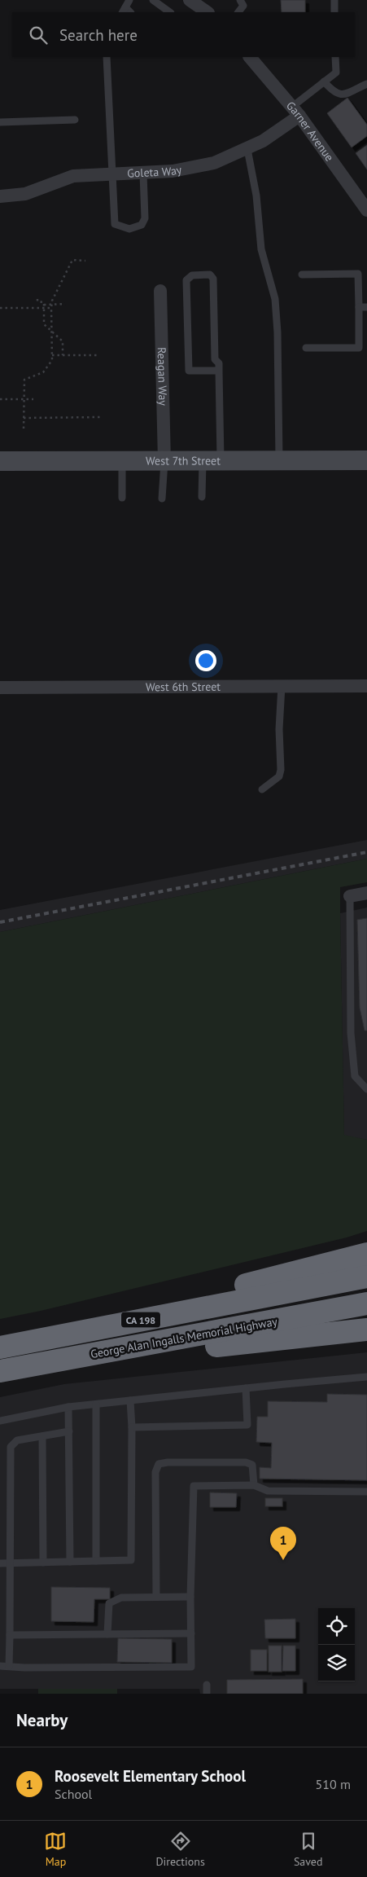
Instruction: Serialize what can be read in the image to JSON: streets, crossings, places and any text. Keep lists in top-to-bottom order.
{
  "streets": {
    "highway": ["CA 198", "George Alan Ingalls Memorial Highway"],
    "street": [
      "Garner Avenue",
      "Goleta Way",
      "Reagan Way",
      "West 7th Street",
      "West 6th Street"
    ]
  },
  "crossings": [
    ["Garner Avenue", "Goleta Way"],
    ["Reagan Way", "West 7th Street"]
  ],
  "page": {
    "search": "Search here",
    "pins": "1",
    "heading": "Nearby",
    "list": [
      {
        "mark": "1",
        "name": "Roosevelt Elementary School",
        "note": "School",
        "value": "510 m"
      }
    ],
    "nav": ["Map", "Directions", "Saved"]
  }
}
